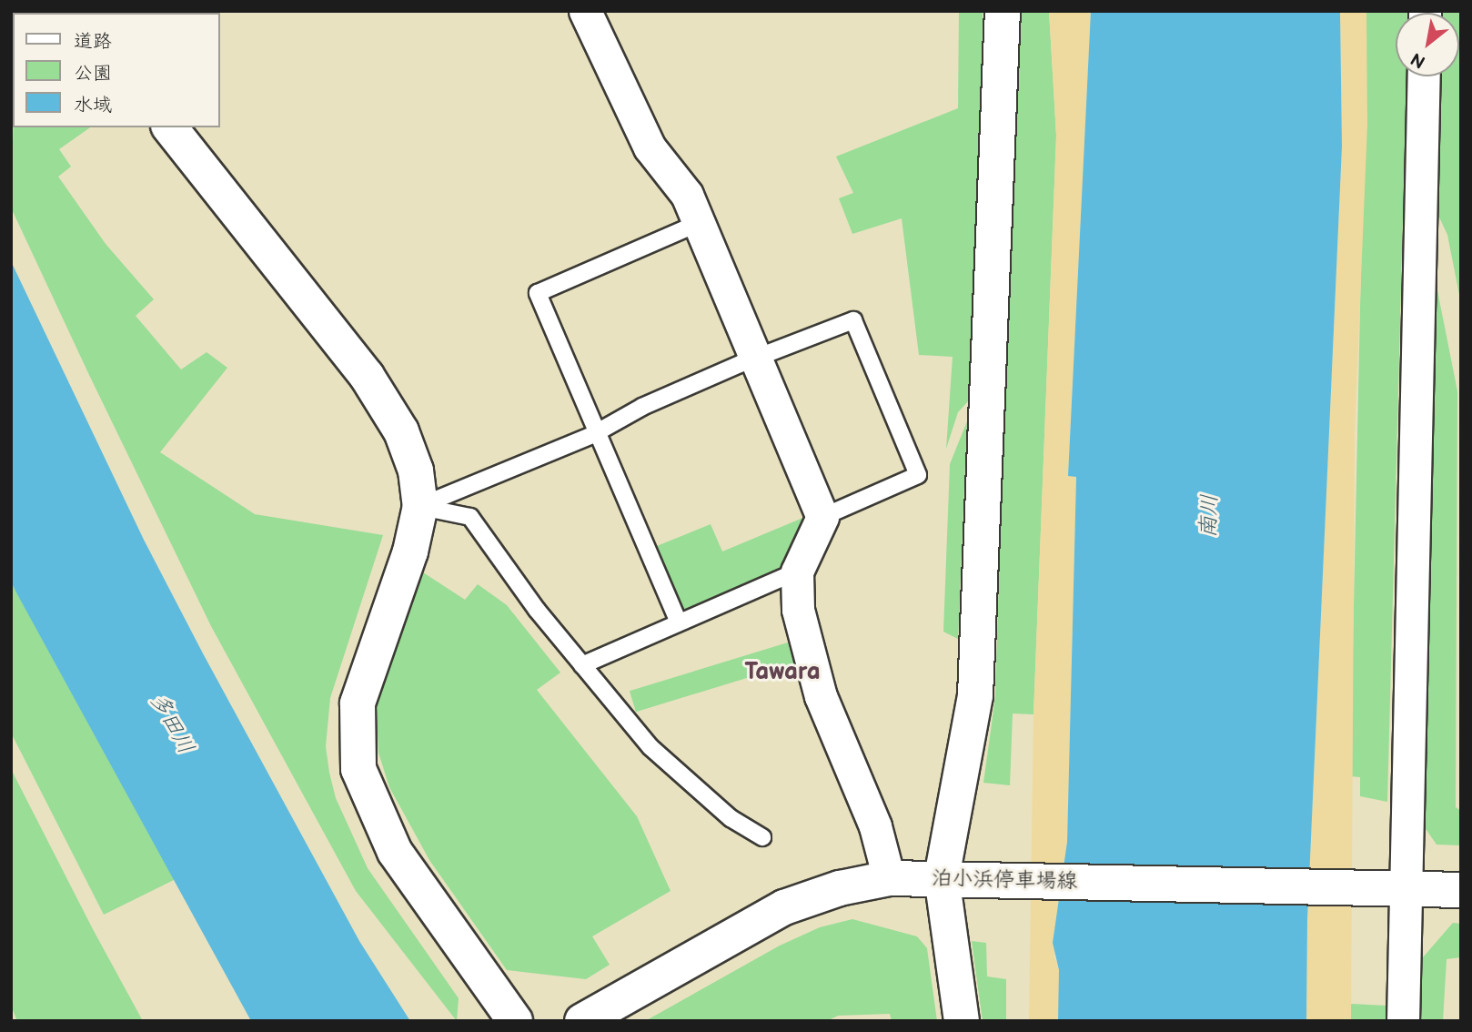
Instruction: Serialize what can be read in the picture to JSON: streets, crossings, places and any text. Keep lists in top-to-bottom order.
{
  "streets": {
    "street": ["泊小浜停車場線"]
  },
  "districts": ["Tawara"],
  "water": ["南川", "多田川"],
  "legend": ["道路", "公園", "水域"],
  "north": "bottom left"
}
